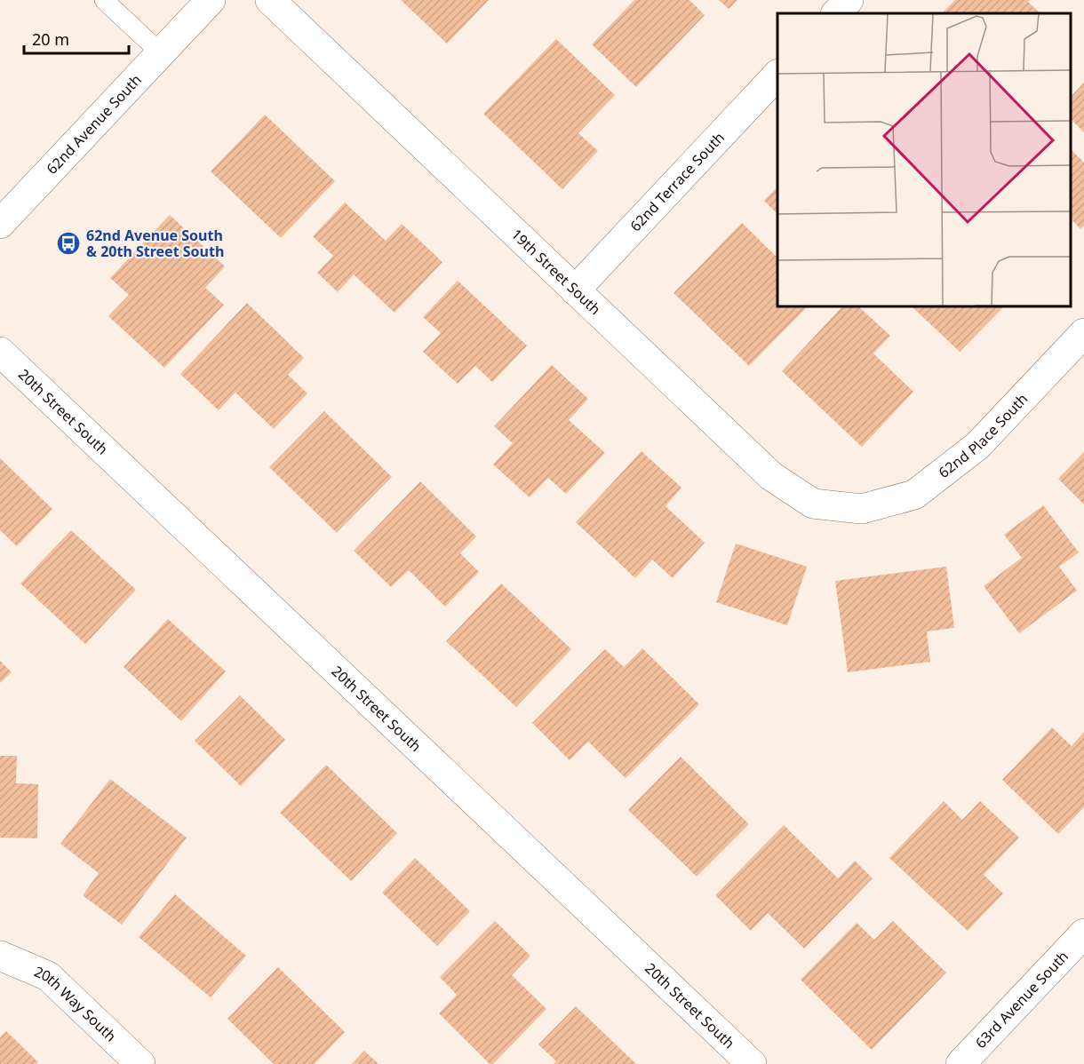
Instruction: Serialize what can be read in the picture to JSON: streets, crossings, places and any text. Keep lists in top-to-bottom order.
{
  "streets": {
    "street": [
      "62nd Avenue South",
      "62nd Terrace South",
      "19th Street South",
      "20th Street South",
      "62nd Place South",
      "63rd Avenue South",
      "20th Way South"
    ]
  },
  "crossings": [
    ["62nd Terrace South", "19th Street South"],
    ["19th Street South", "62nd Place South"]
  ],
  "places": {
    "bus stop": ["62nd Avenue South & 20th Street South"]
  },
  "scale_bar": "20 m"
}
